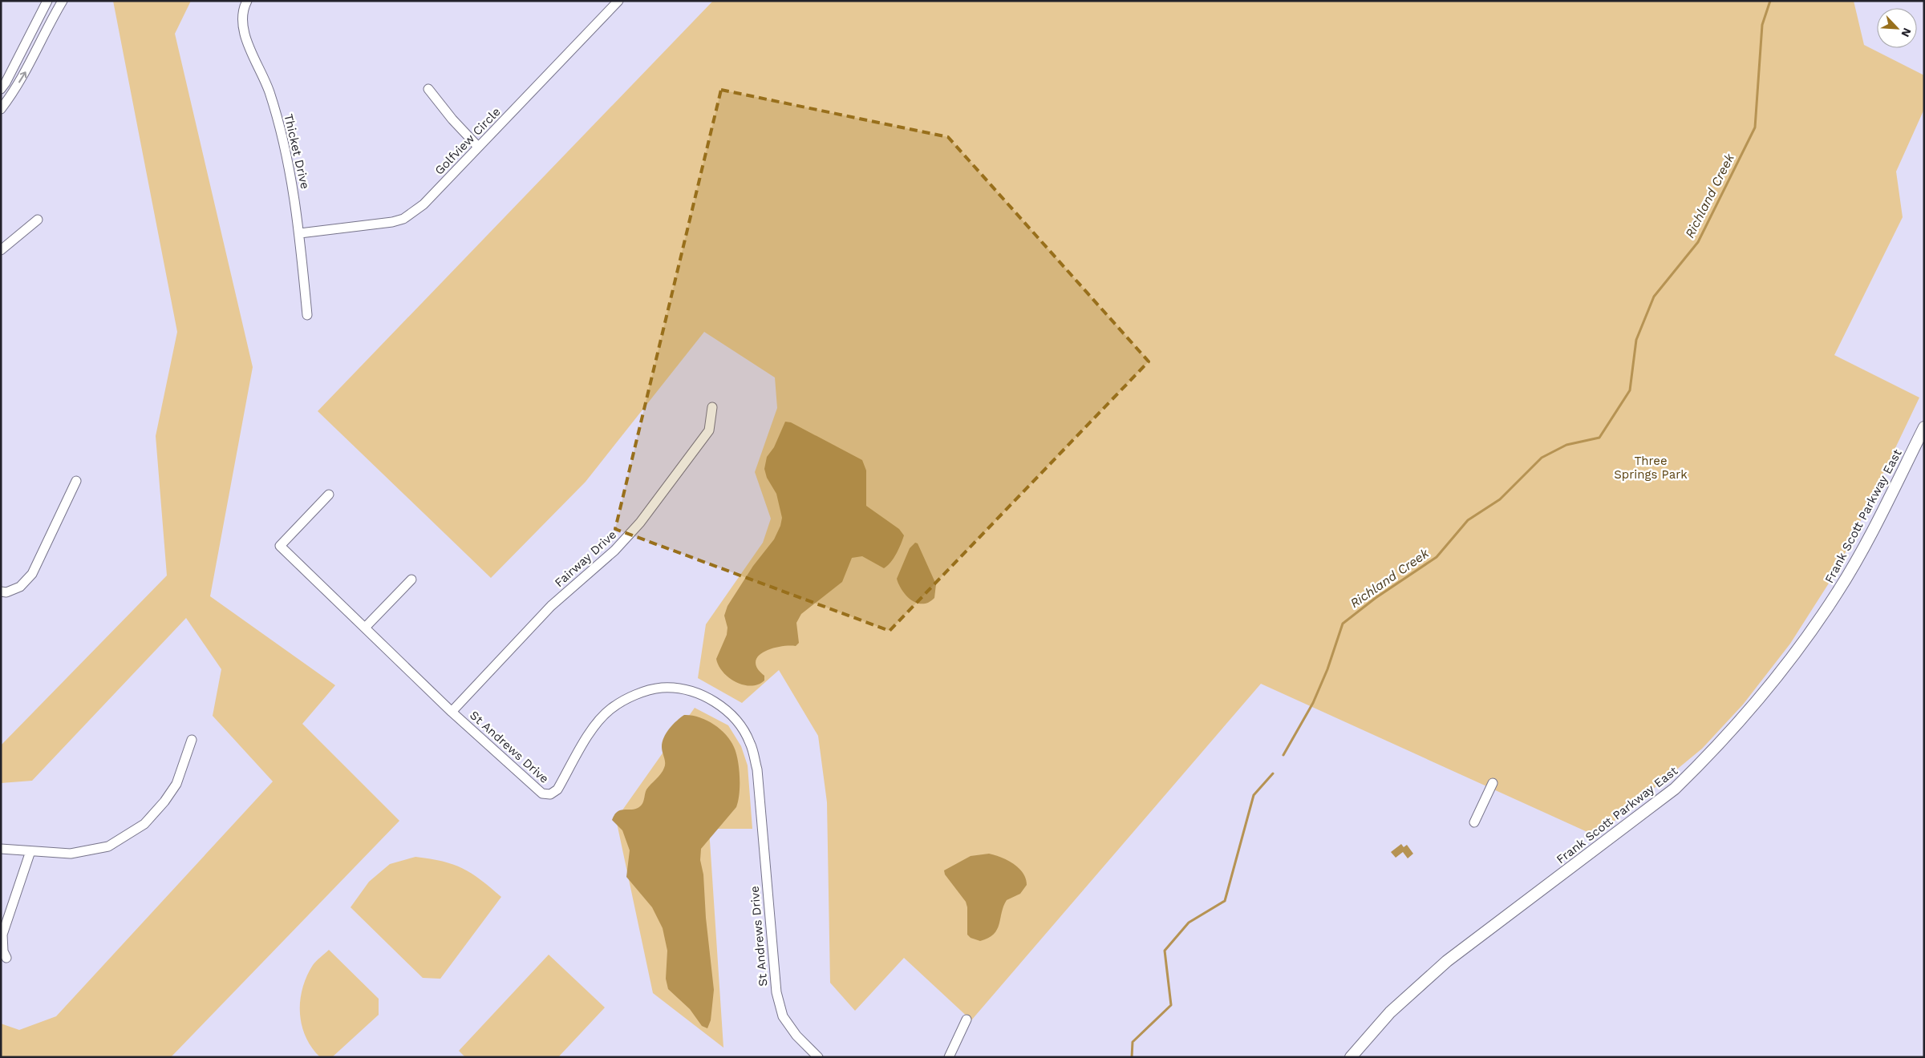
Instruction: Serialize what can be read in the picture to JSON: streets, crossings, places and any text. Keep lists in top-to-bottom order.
{
  "streets": {
    "main road": ["Frank Scott Parkway East"],
    "street": [
      "Golfview Circle",
      "Thicket Drive",
      "Fairway Drive",
      "St Andrews Drive"
    ]
  },
  "crossings": [
    ["Golfview Circle", "Thicket Drive"],
    ["Fairway Drive", "St Andrews Drive"]
  ],
  "water": ["Richland Creek"],
  "parks": ["Three Springs Park"],
  "north": "bottom right"
}
